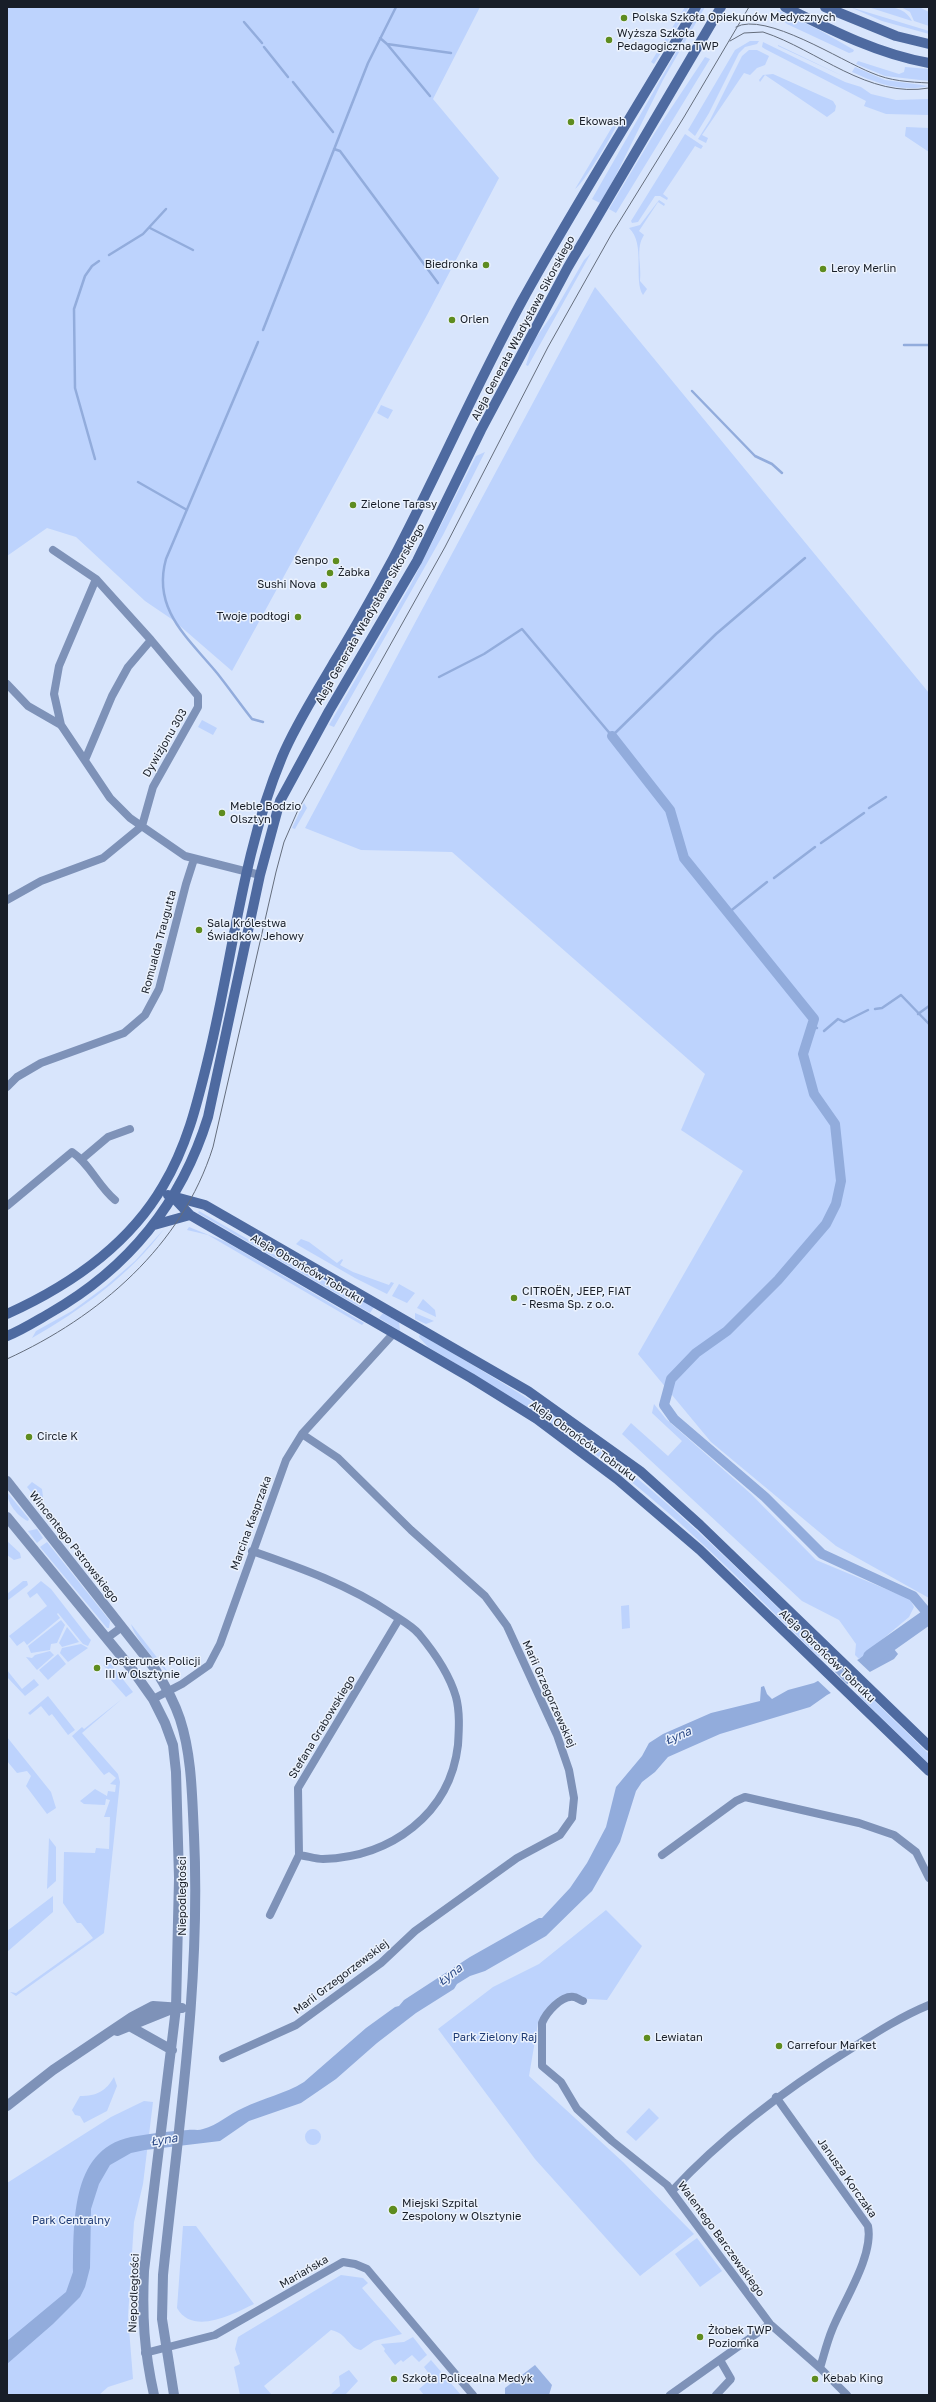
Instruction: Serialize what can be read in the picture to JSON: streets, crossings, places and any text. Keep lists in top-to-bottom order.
{
  "streets": {
    "main road": ["Aleja Generała Władysława Sikorskiego", "Aleja Obrońców Tobruku"],
    "street": [
      "Dywizjonu 303",
      "Romualda Traugutta",
      "Marcina Kasprzaka",
      "Wincentego Pstrowskiego",
      "Marii Grzegorzewskiej",
      "Stefana Grabowskiego",
      "Niepodległości",
      "Janusza Korczaka",
      "Walentego Barczewskiego",
      "Mariańska"
    ]
  },
  "crossings": [
    ["Aleja Generała Władysława Sikorskiego", "Aleja Obrońców Tobruku"],
    ["Aleja Obrońców Tobruku", "Marcina Kasprzaka"],
    ["Marcina Kasprzaka", "Wincentego Pstrowskiego"],
    ["Marcina Kasprzaka", "Marii Grzegorzewskiej"],
    ["Marcina Kasprzaka", "Niepodległości"],
    ["Wincentego Pstrowskiego", "Niepodległości"],
    ["Niepodległości", "Mariańska"],
    ["Janusza Korczaka", "Walentego Barczewskiego"]
  ],
  "water": ["Łyna"],
  "parks": ["Park Zielony Raj", "Park Centralny"],
  "places": [
    "Polska Szkoła Opiekunów Medycznych",
    "Wyższa Szkoła Pedagogiczna TWP",
    "Ekowash",
    "Biedronka",
    "Leroy Merlin",
    "Orlen",
    "Zielone Tarasy",
    "Senpo",
    "Żabka",
    "Sushi Nova",
    "Twoje podłogi",
    "Meble Bodzio Olsztyn",
    "Sala Królestwa Świadków Jehowy",
    "CITROËN, JEEP, FIAT - Resma Sp. z o.o.",
    "Circle K",
    "Posterunek Policji III w Olsztynie",
    "Lewiatan",
    "Carrefour Market",
    "Miejski Szpital Zespolony w Olsztynie",
    "Żłobek TWP Poziomka",
    "Szkoła Policealna Medyk",
    "Kebab King"
  ]
}
